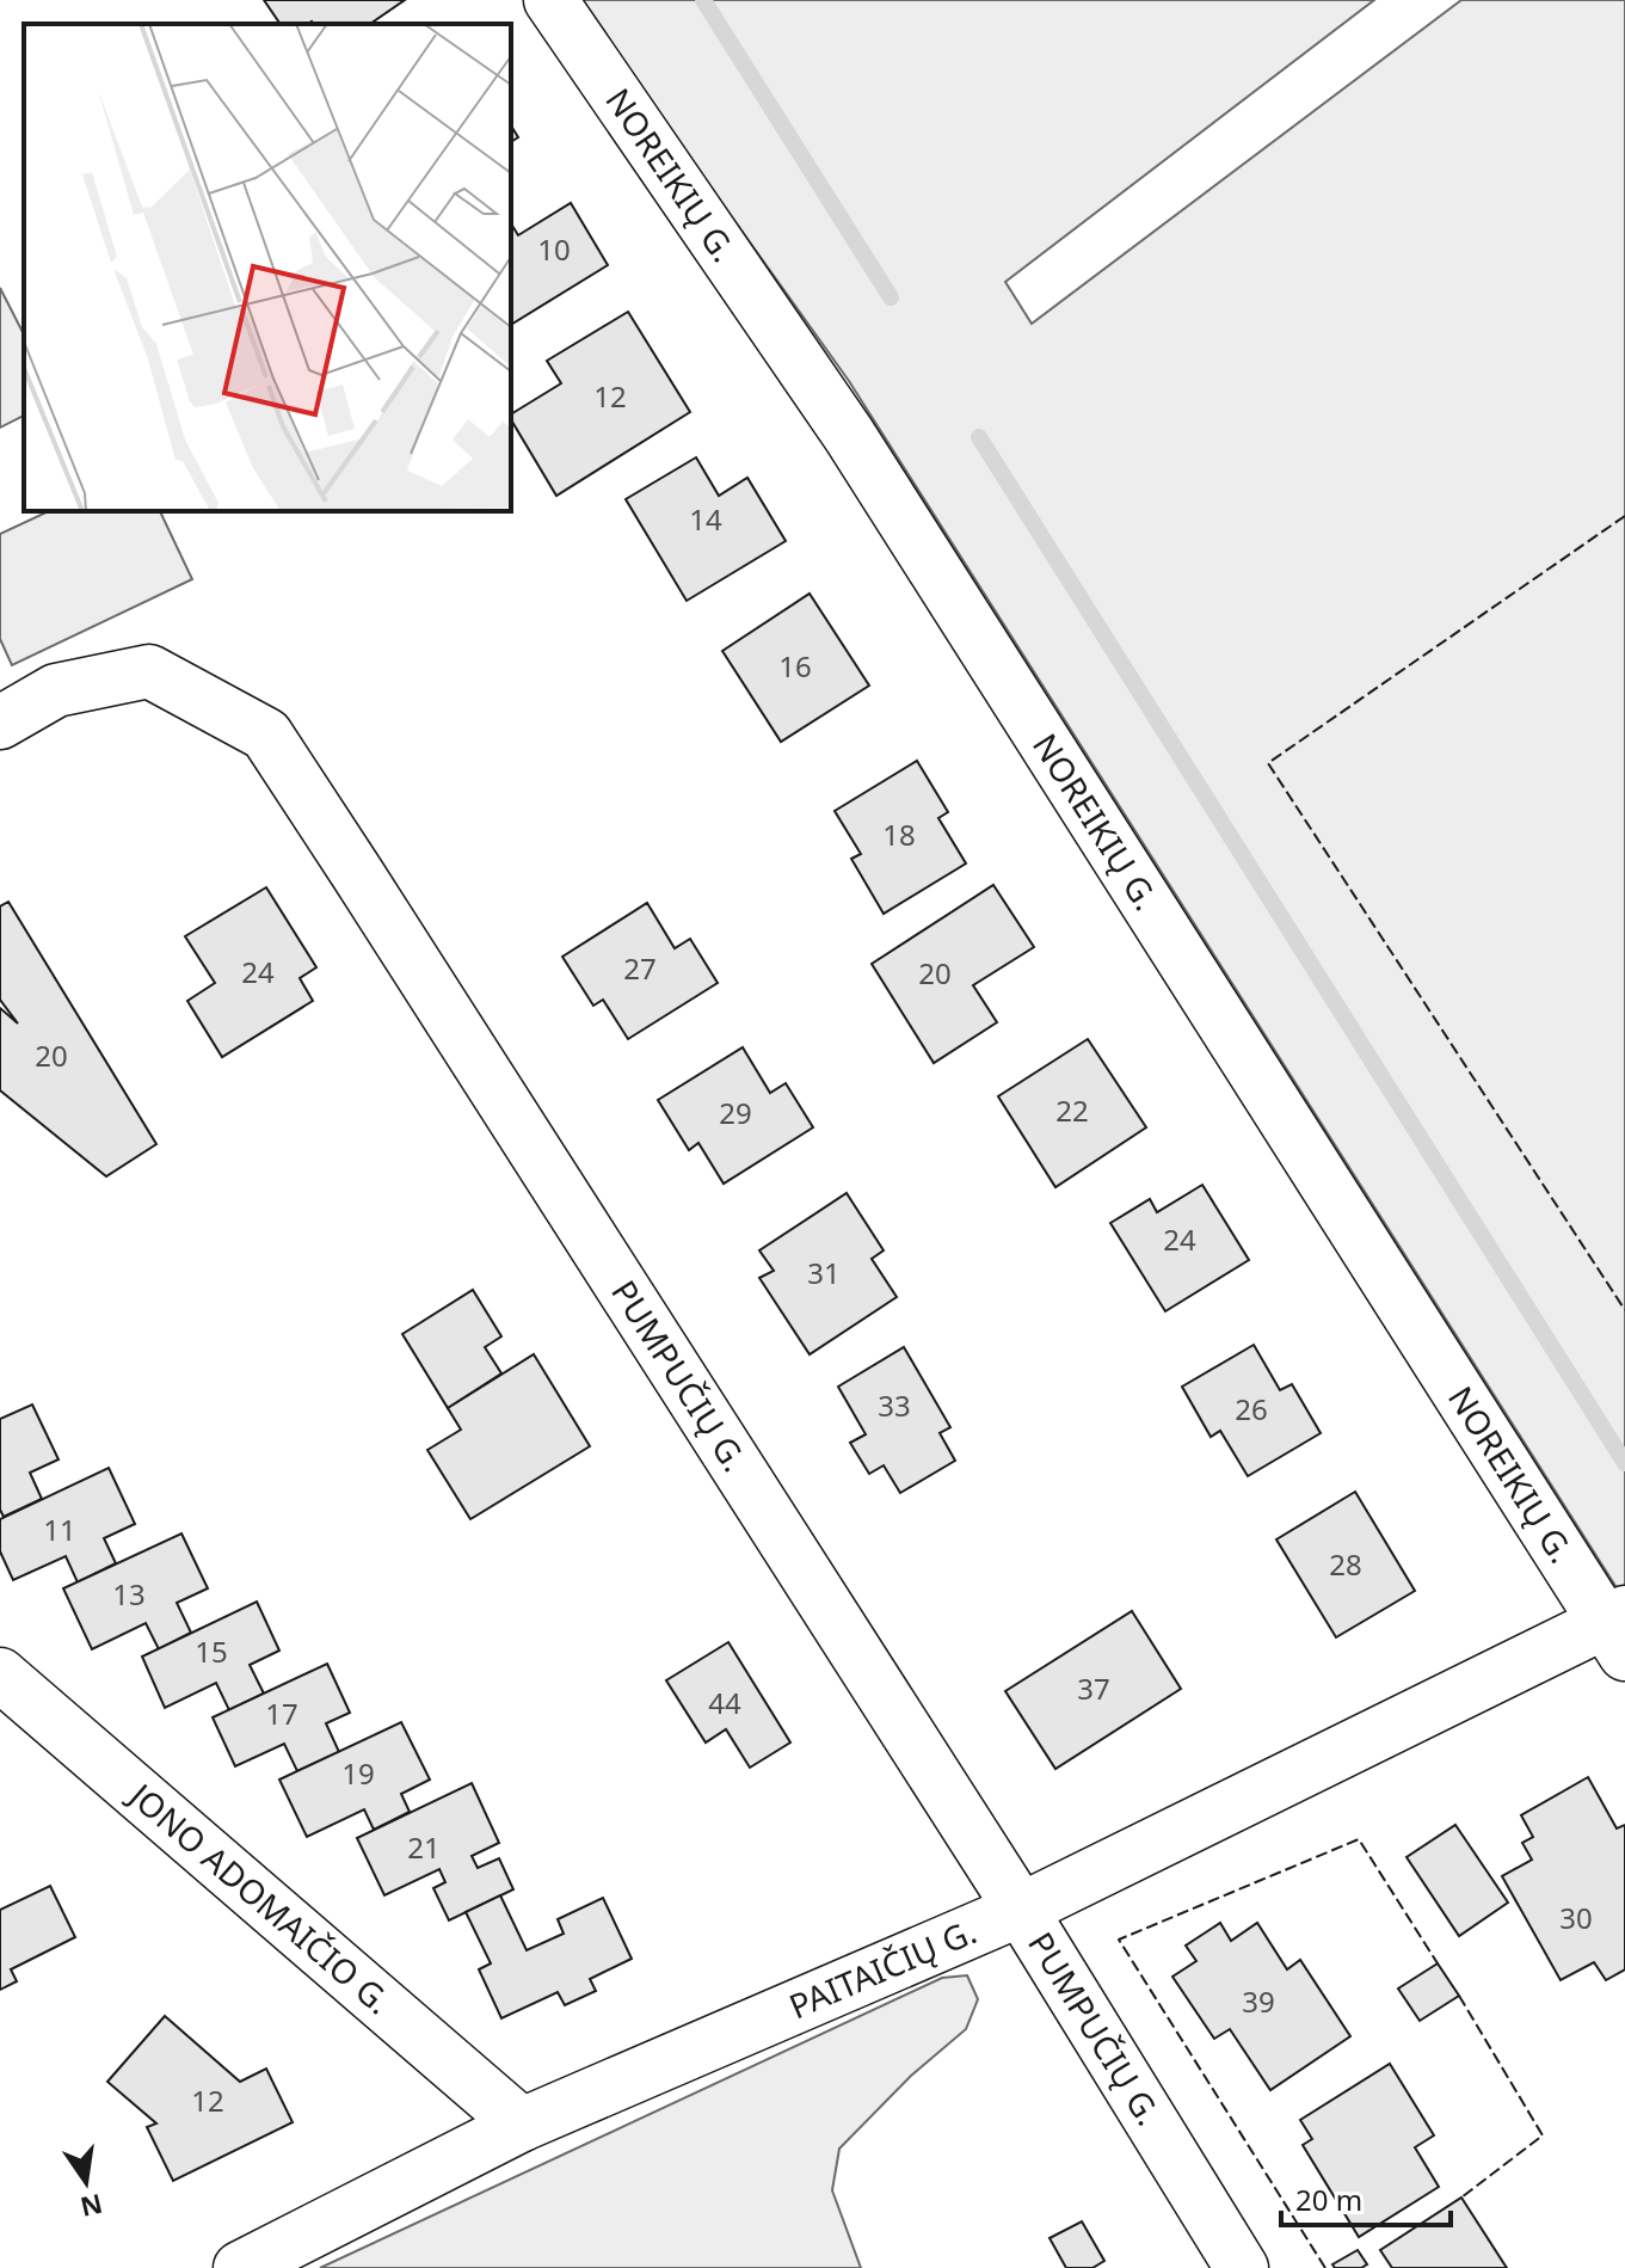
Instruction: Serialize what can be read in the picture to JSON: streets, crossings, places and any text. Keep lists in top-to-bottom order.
{
  "streets": {
    "street": [
      "NOREIKIŲ G.",
      "PUMPUČIŲ G.",
      "JONO ADOMAIČIO G.",
      "PAITAIČIŲ G."
    ]
  },
  "crossings": [
    ["NOREIKIŲ G.", "PAITAIČIŲ G."],
    ["PUMPUČIŲ G.", "PAITAIČIŲ G."],
    ["JONO ADOMAIČIO G.", "PAITAIČIŲ G."]
  ],
  "house_numbers": [
    "10",
    "12",
    "14",
    "16",
    "18",
    "27",
    "24",
    "20",
    "20",
    "22",
    "29",
    "24",
    "31",
    "33",
    "26",
    "11",
    "28",
    "13",
    "15",
    "37",
    "44",
    "17",
    "19",
    "21",
    "30",
    "39",
    "12"
  ],
  "scale_bar": "20 m",
  "north": "bottom"
}
